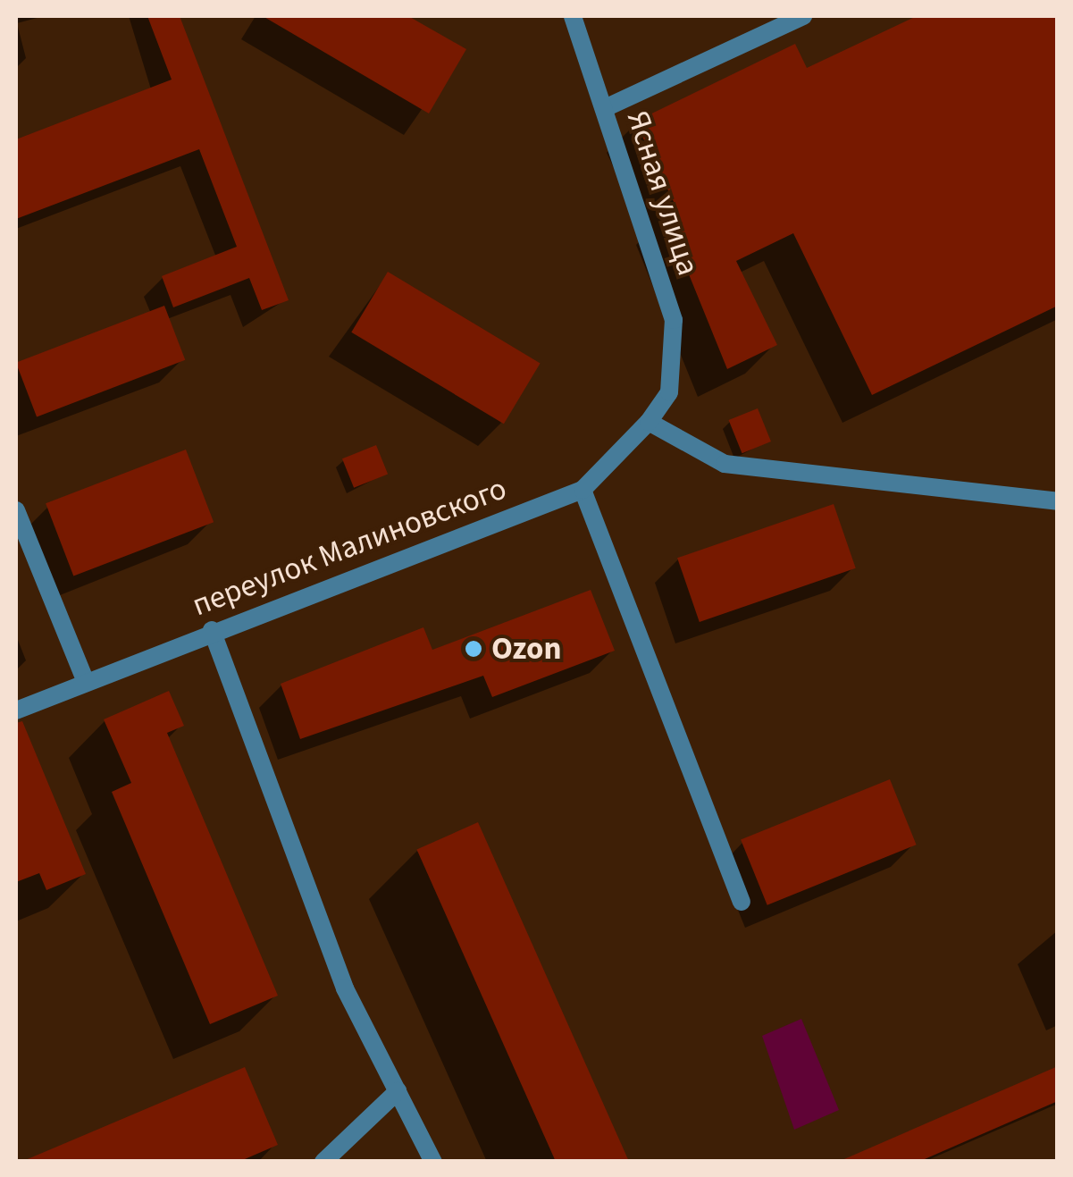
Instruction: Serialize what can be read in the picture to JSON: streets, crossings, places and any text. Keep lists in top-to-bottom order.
{
  "streets": {
    "street": ["Ясная улица", "переулок Малиновского"]
  },
  "crossings": [
    ["Ясная улица", "переулок Малиновского"]
  ],
  "places": ["Ozon"]
}
